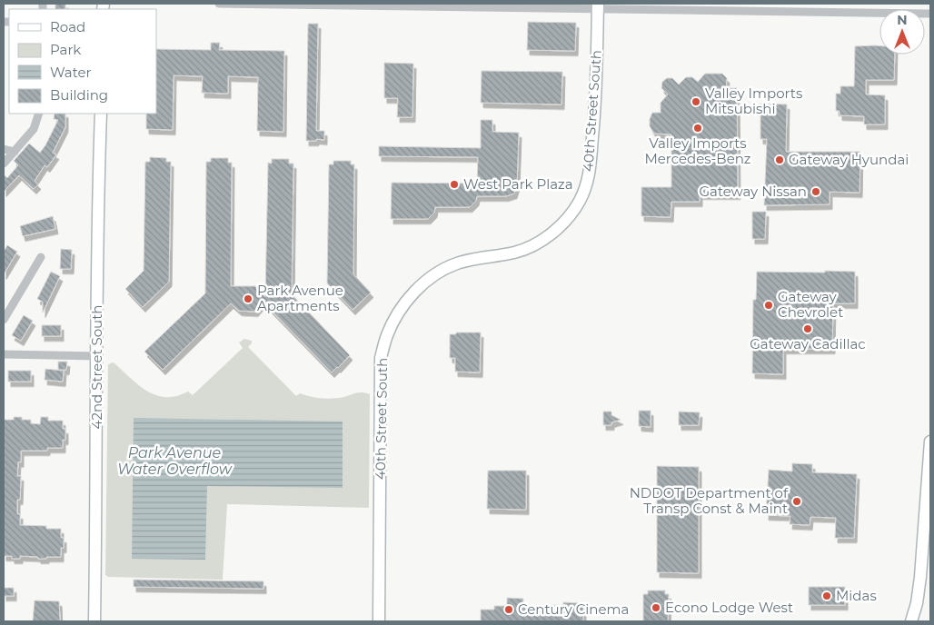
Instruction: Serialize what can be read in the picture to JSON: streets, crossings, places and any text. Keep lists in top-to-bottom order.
{
  "streets": {
    "street": ["40th Street South", "42nd Street South"]
  },
  "water": ["Park Avenue Water Overflow"],
  "places": [
    "Valley Imports Mitsubishi",
    "Valley Imports Mercedes-Benz",
    "Gateway Hyundai",
    "West Park Plaza",
    "Gateway Nissan",
    "Park Avenue Apartments",
    "Gateway Chevrolet",
    "Gateway Cadillac",
    "NDDOT Department of Transp Const & Maint",
    "Midas",
    "Econo Lodge West",
    "Century Cinema"
  ],
  "legend": [
    "Road",
    "Park",
    "Water",
    "Building"
  ],
  "north": "top"
}
